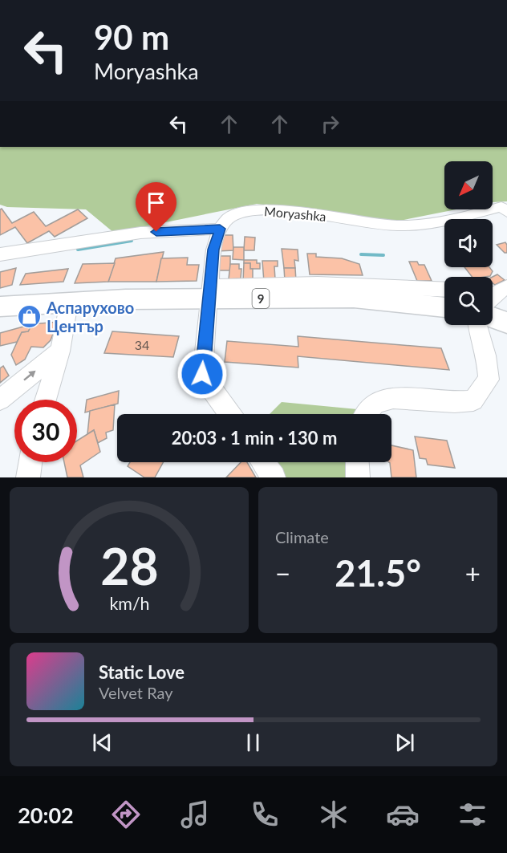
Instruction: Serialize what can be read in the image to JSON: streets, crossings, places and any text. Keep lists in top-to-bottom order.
{
  "streets": {
    "main road": ["9"],
    "street": ["Moryashka"]
  },
  "places": {
    "shop": ["Аспарухово Център"]
  },
  "house_numbers": ["34"],
  "north": "bottom left",
  "page": {
    "turn": ["90 m", "Moryashka"],
    "limit": "30",
    "trip": "20:03 · 1 min · 130 m",
    "tile": "Climate",
    "heat": ["−", "21.5°", "+"],
    "song": ["Static Love", "Velvet Ray"],
    "tabs": "20:02",
    "gauge": ["28", "km/h"]
  }
}
